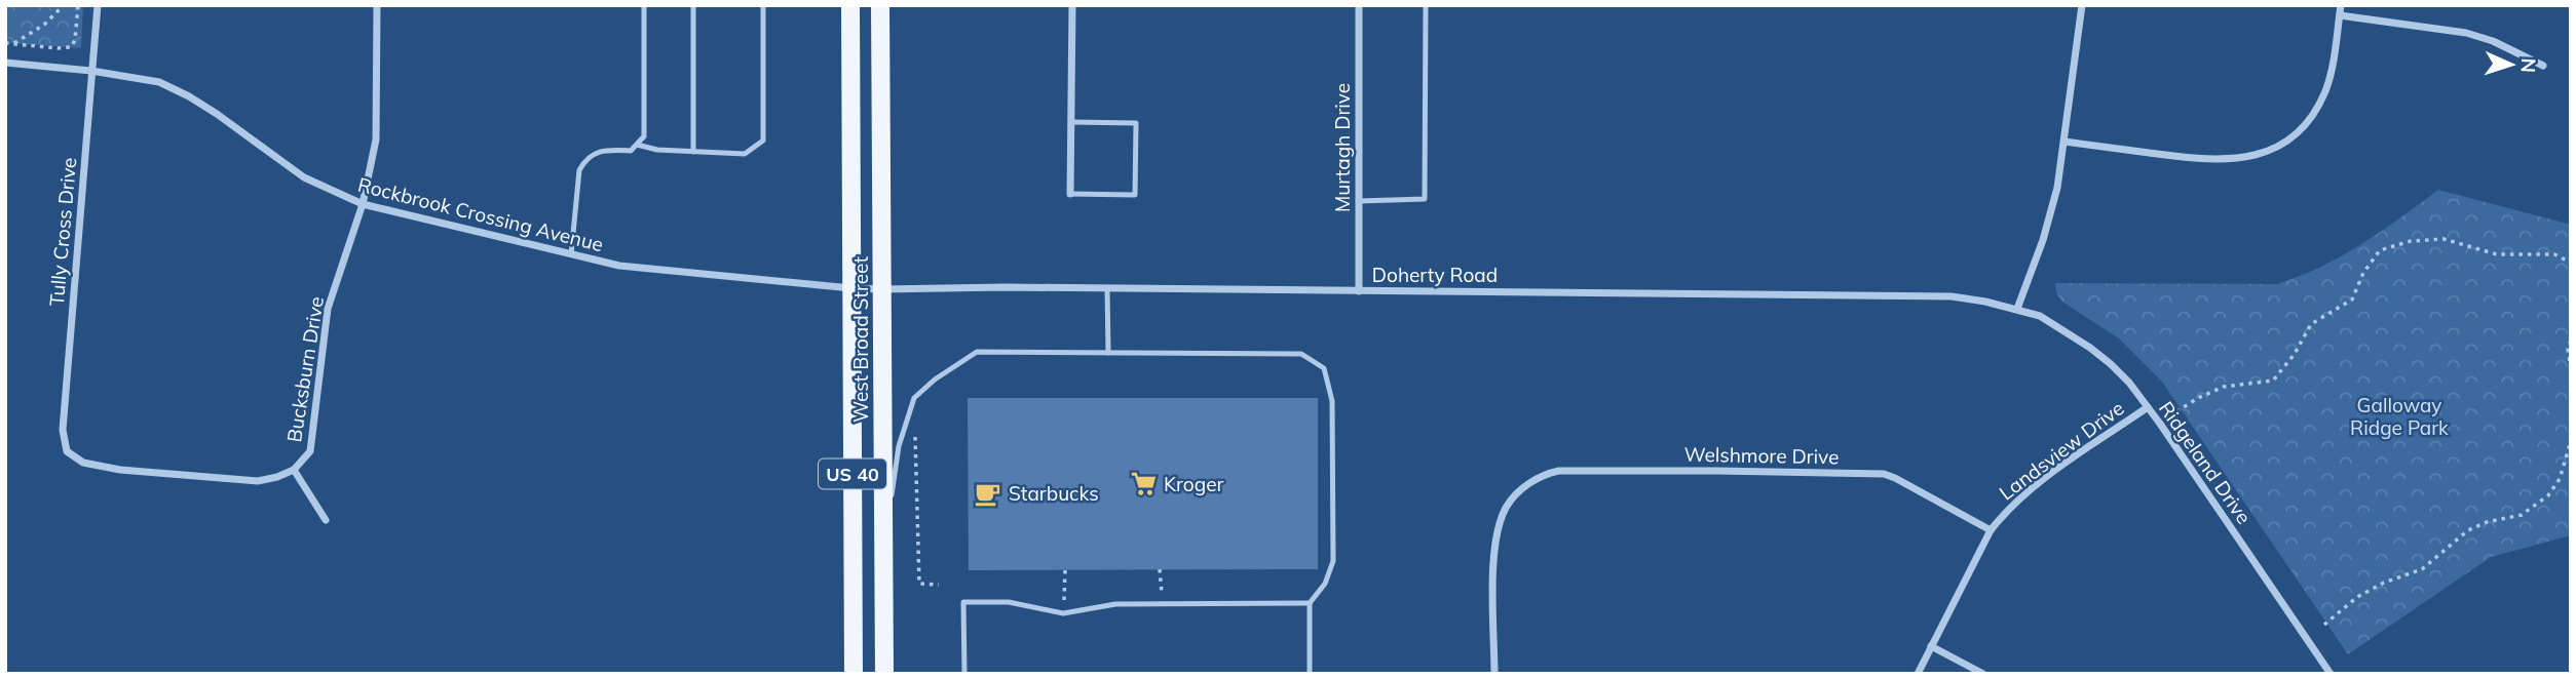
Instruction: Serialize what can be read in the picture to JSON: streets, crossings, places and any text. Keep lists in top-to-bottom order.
{
  "streets": {
    "main road": ["West Broad Street", "US 40"],
    "street": [
      "Murtagh Drive",
      "Rockbrook Crossing Avenue",
      "Tully Cross Drive",
      "Doherty Road",
      "Bucksburn Drive",
      "Landsview Drive",
      "Welshmore Drive",
      "Ridgeland Drive"
    ]
  },
  "crossings": [
    ["Murtagh Drive", "Doherty Road"],
    ["Rockbrook Crossing Avenue", "Tully Cross Drive"],
    ["Rockbrook Crossing Avenue", "Doherty Road"],
    ["Rockbrook Crossing Avenue", "West Broad Street"],
    ["Rockbrook Crossing Avenue", "Bucksburn Drive"],
    ["Tully Cross Drive", "Bucksburn Drive"],
    ["Doherty Road", "West Broad Street"],
    ["Doherty Road", "Ridgeland Drive"],
    ["Landsview Drive", "Welshmore Drive"],
    ["Landsview Drive", "Ridgeland Drive"]
  ],
  "parks": ["Galloway Ridge Park"],
  "places": {
    "supermarket": ["Kroger"],
    "cafe": ["Starbucks"]
  },
  "north": "right"
}
